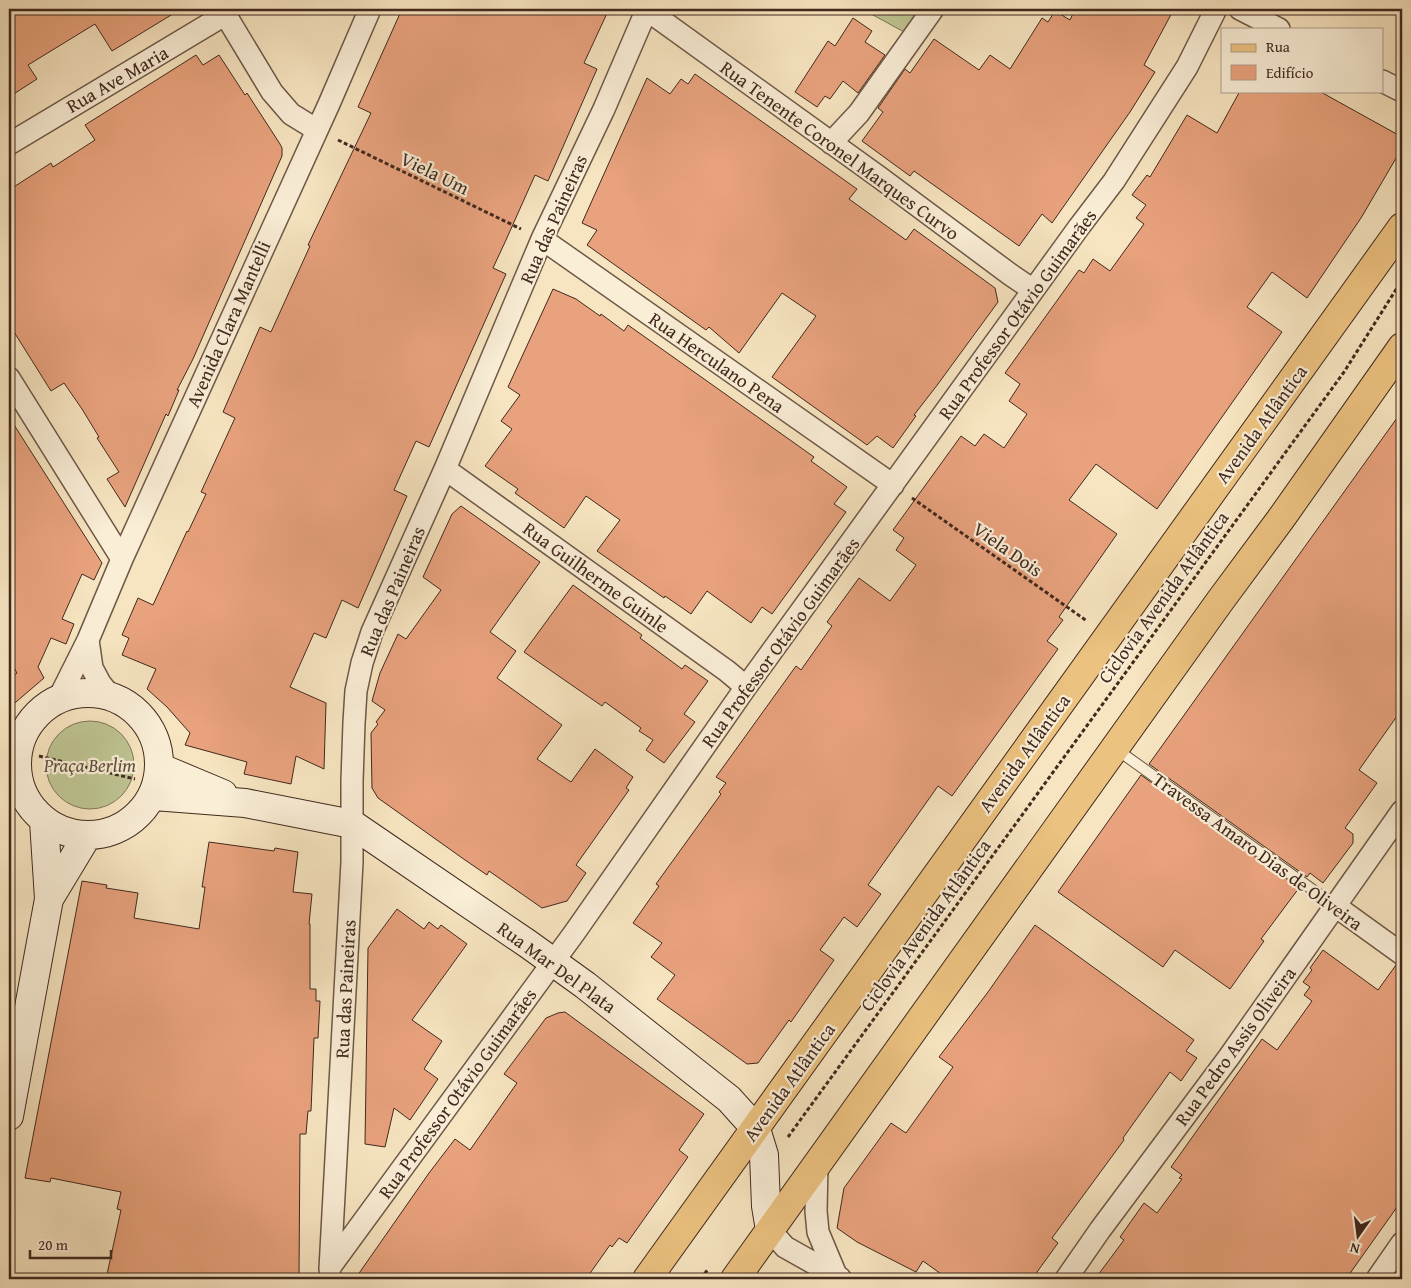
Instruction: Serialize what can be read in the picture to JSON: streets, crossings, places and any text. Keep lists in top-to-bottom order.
{
  "streets": {
    "main road": ["Avenida Atlântica"],
    "street": [
      "Rua Ave Maria",
      "Rua Tenente Coronel Marques Curvo",
      "Rua das Paineiras",
      "Rua Professor Otávio Guimarães",
      "Avenida Clara Mantelli",
      "Rua Herculano Pena",
      "Rua Guilherme Guinle",
      "Travessa Amaro Dias de Oliveira",
      "Rua Mar Del Plata",
      "Rua Pedro Assis Oliveira"
    ],
    "path": ["Viela Um", "Viela Dois", "Ciclovia Avenida Atlântica"]
  },
  "crossings": [
    ["Rua Tenente Coronel Marques Curvo", "Rua das Paineiras"],
    ["Rua Tenente Coronel Marques Curvo", "Rua Professor Otávio Guimarães"],
    ["Viela Um", "Rua das Paineiras"],
    ["Viela Um", "Avenida Clara Mantelli"],
    ["Viela Um", "Rua Herculano Pena"],
    ["Rua das Paineiras", "Rua Professor Otávio Guimarães"],
    ["Rua das Paineiras", "Rua Herculano Pena"],
    ["Rua das Paineiras", "Rua Guilherme Guinle"],
    ["Rua das Paineiras", "Rua Mar Del Plata"],
    ["Rua Professor Otávio Guimarães", "Rua Herculano Pena"],
    ["Rua Professor Otávio Guimarães", "Viela Dois"],
    ["Rua Professor Otávio Guimarães", "Rua Guilherme Guinle"],
    ["Rua Professor Otávio Guimarães", "Rua Mar Del Plata"],
    ["Rua Herculano Pena", "Viela Dois"],
    ["Avenida Atlântica", "Viela Dois"],
    ["Avenida Atlântica", "Rua Mar Del Plata"],
    ["Travessa Amaro Dias de Oliveira", "Rua Pedro Assis Oliveira"]
  ],
  "parks": ["Praça Berlim"],
  "legend": ["Rua", "Edifício"],
  "scale_bar": "20 m",
  "north": "bottom"
}
